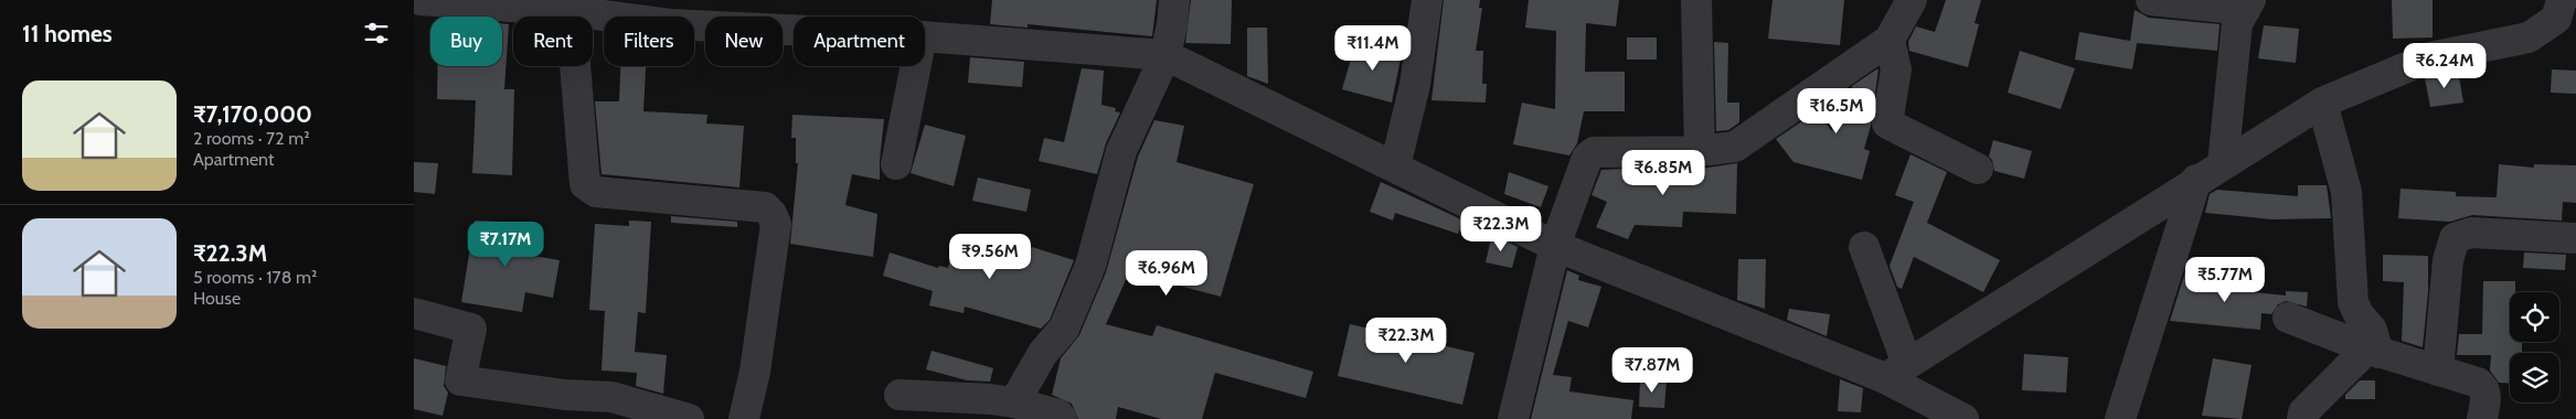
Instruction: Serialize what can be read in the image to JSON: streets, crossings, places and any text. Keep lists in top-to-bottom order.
{
  "page": {
    "heading": "11 homes",
    "chip": [
      "Buy",
      "Rent",
      "Filters",
      "New",
      "Apartment"
    ],
    "price": [
      "₹11.4M",
      "₹6.24M",
      "₹16.5M",
      "₹6.85M",
      "₹22.3M",
      "₹7.17M",
      "₹9.56M",
      "₹6.96M",
      "₹5.77M",
      "₹22.3M",
      "₹7.87M"
    ],
    "list": [
      {
        "name": "₹7,170,000",
        "note": "2 rooms · 72 m² · Apartment"
      },
      {
        "name": "₹22.3M",
        "note": "5 rooms · 178 m² · House"
      }
    ]
  }
}
